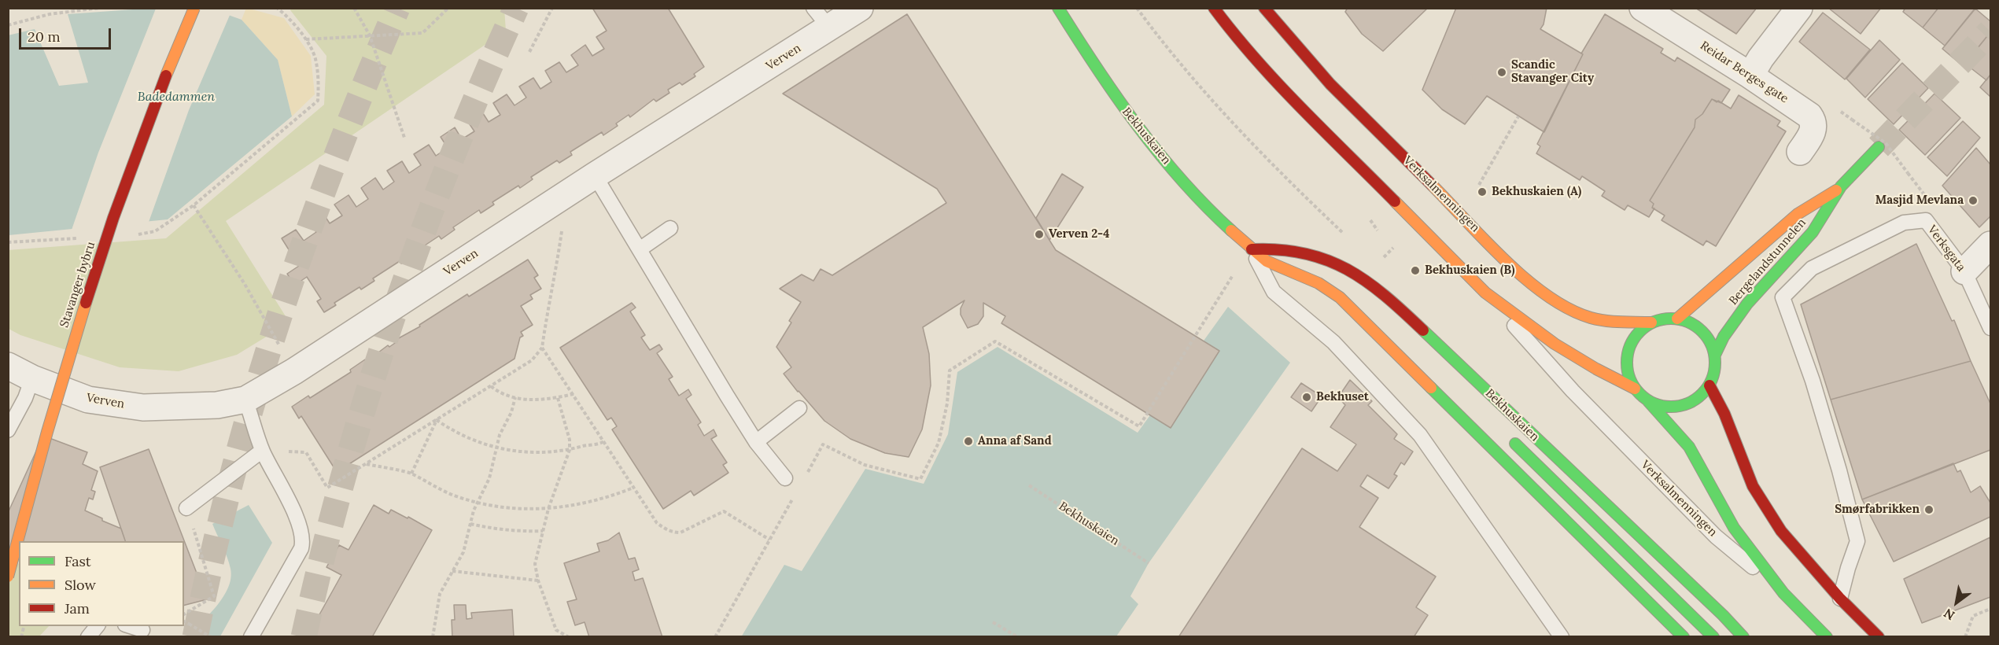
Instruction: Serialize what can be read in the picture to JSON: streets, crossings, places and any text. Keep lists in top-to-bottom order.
{
  "streets": {
    "main road": [
      "Bekhuskaien",
      "Verksalmenningen",
      "Bergelandstunnelen",
      "Stavanger bybru"
    ],
    "street": ["Verven", "Reidar Berges gate"],
    "lane": ["Verksgata"]
  },
  "crossings": [
    ["Verksalmenningen", "Bergelandstunnelen"]
  ],
  "water": ["Badedammen"],
  "places": [
    "Scandic Stavanger City",
    "Bekhuskaien (A)",
    "Masjid Mevlana",
    "Verven 2-4",
    "Bekhuskaien (B)",
    "Bekhuset",
    "Anna af Sand",
    "Smørfabrikken"
  ],
  "legend": ["Fast", "Slow", "Jam"],
  "scale_bar": "20 m",
  "north": "bottom left"
}
